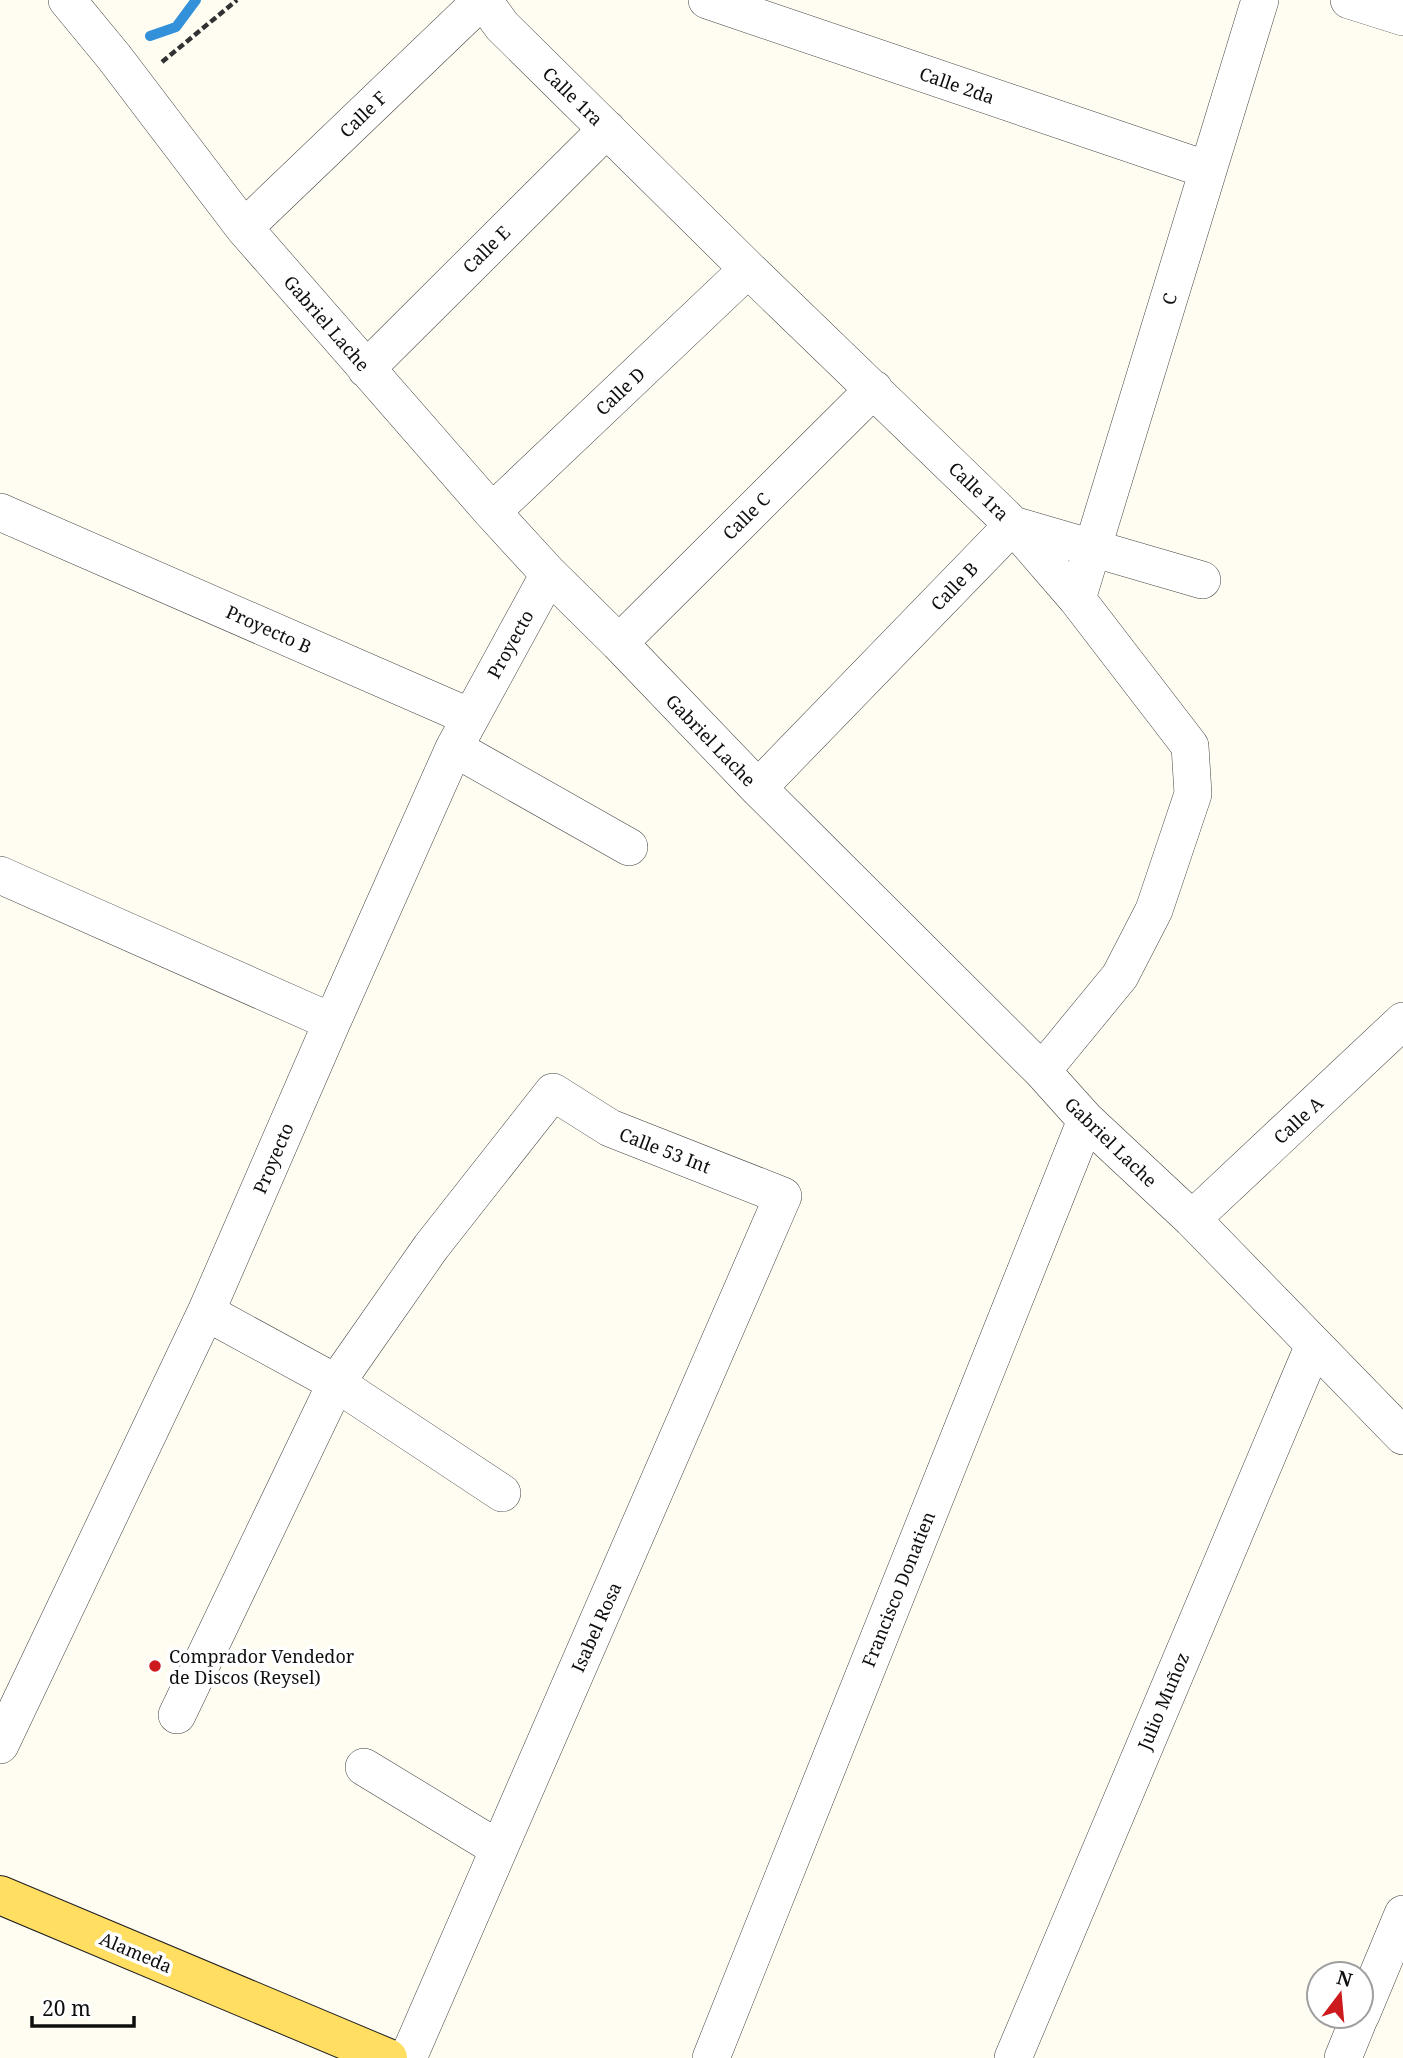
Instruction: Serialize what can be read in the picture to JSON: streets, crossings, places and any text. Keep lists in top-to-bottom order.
{
  "streets": {
    "main road": ["Alameda"],
    "street": [
      "Calle 2da",
      "Calle 1ra",
      "Calle F",
      "Calle E",
      "C",
      "Gabriel Lache",
      "Calle D",
      "Calle C",
      "Calle B",
      "Proyecto B",
      "Proyecto",
      "Calle A",
      "Calle 53 Int",
      "Francisco Donatien",
      "Isabel Rosa",
      "Julio Muñoz"
    ]
  },
  "crossings": [
    ["Calle 2da", "C"],
    ["Calle 1ra", "Calle F"],
    ["Calle 1ra", "Calle E"],
    ["Calle 1ra", "C"],
    ["Calle 1ra", "Gabriel Lache"],
    ["Calle 1ra", "Calle D"],
    ["Calle 1ra", "Calle C"],
    ["Calle 1ra", "Calle B"],
    ["Calle F", "Gabriel Lache"],
    ["Calle E", "Gabriel Lache"],
    ["Gabriel Lache", "Calle D"],
    ["Gabriel Lache", "Calle C"],
    ["Gabriel Lache", "Calle B"],
    ["Gabriel Lache", "Proyecto"],
    ["Gabriel Lache", "Calle A"],
    ["Gabriel Lache", "Francisco Donatien"],
    ["Gabriel Lache", "Julio Muñoz"],
    ["Proyecto B", "Proyecto"],
    ["Calle 53 Int", "Isabel Rosa"]
  ],
  "places": ["Comprador Vendedor de Discos (Reysel)"],
  "scale_bar": "20 m",
  "north": "top"
}
